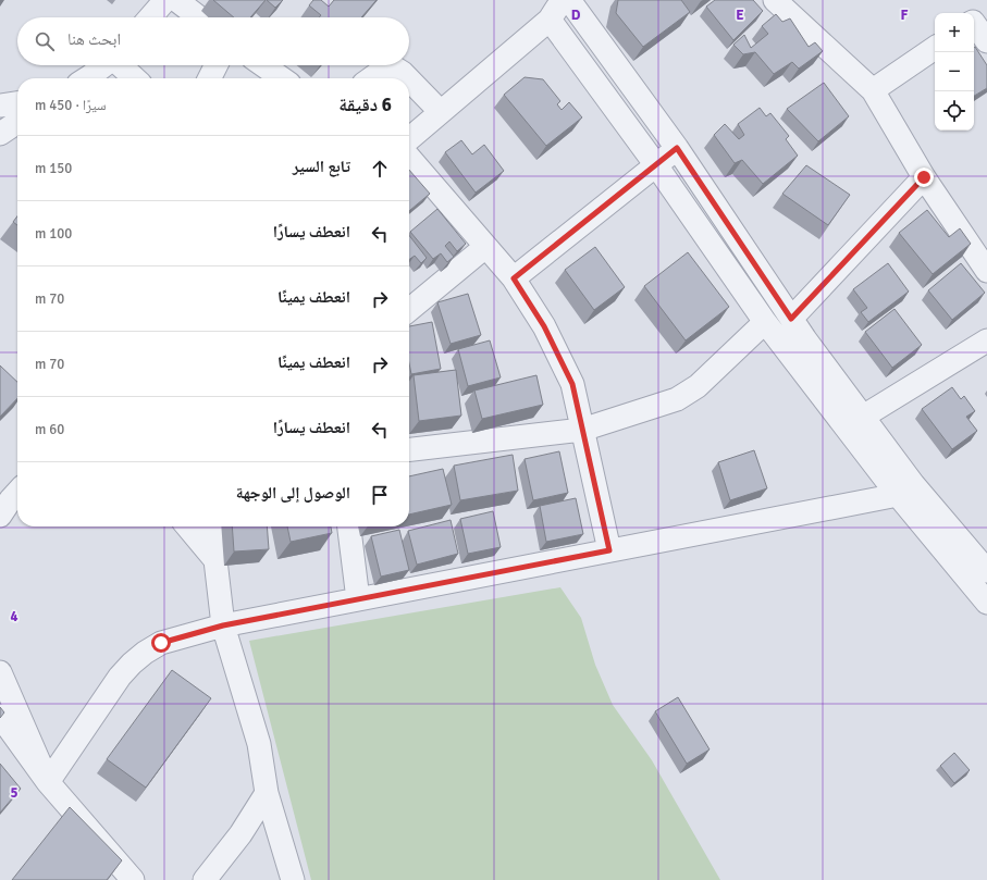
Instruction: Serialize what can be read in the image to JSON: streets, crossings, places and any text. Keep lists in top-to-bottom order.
{
  "page": {
    "map_buttons": ["+", "−"],
    "search": "ابحث هنا",
    "heading": ["6 دقيقة", "سيرًا · 450 m"],
    "list": [
      ["تابع السير", "150 m"],
      ["انعطف يسارًا", "100 m"],
      ["انعطف يمينًا", "70 m"],
      ["انعطف يمينًا", "70 m"],
      ["انعطف يسارًا", "60 m"],
      "الوصول إلى الوجهة"
    ]
  },
  "grid": {
    "columns": ["D", "E", "F"],
    "rows": ["4", "5"]
  }
}
